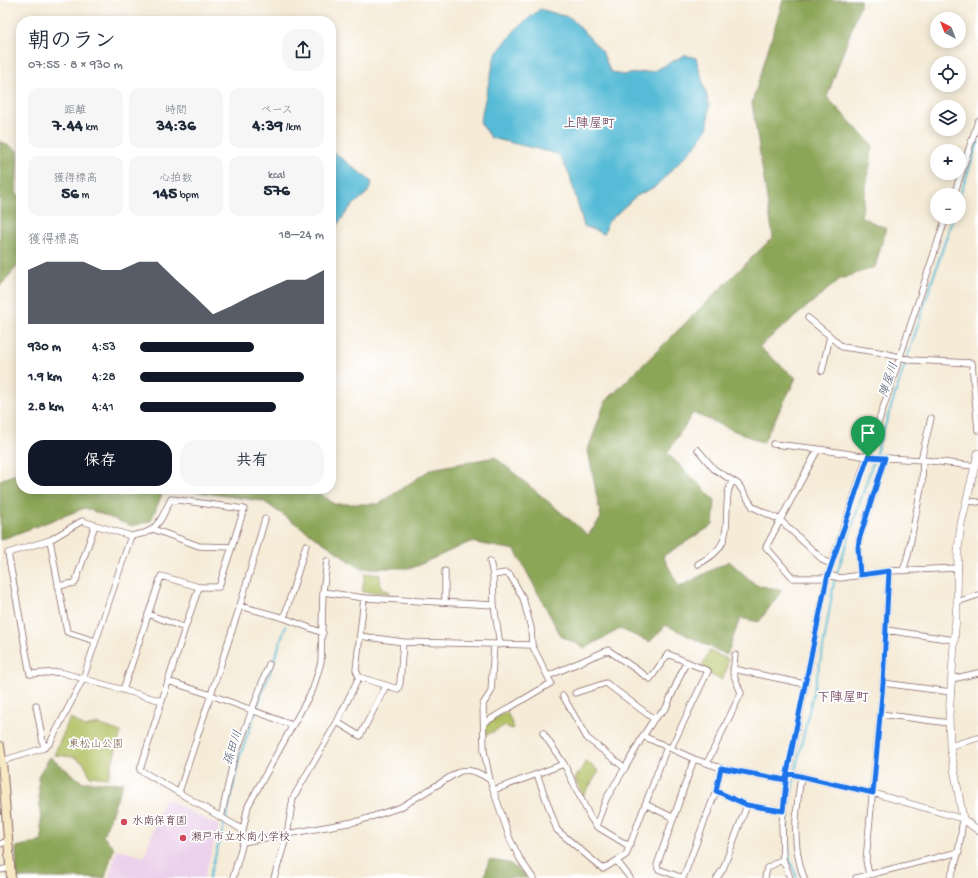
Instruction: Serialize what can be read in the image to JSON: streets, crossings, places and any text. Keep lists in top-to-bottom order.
{
  "districts": ["上陣屋町", "下陣屋町"],
  "water": ["陣屋川", "孫田川"],
  "parks": ["東松山公園"],
  "places": ["水南保育園", "瀬戸市立水南小学校"],
  "north": "top left",
  "page": {
    "map_buttons": ["+", "−"],
    "heading": ["朝のラン", "07:55 · 8 × 930 m"],
    "stats": [
      ["距離", "7.44 km"],
      ["時間", "34:36"],
      ["ペース", "4:39 /km"],
      ["獲得標高", "56 m"],
      ["心拍数", "145 bpm"],
      ["kcal", "576"]
    ],
    "chart": ["獲得標高", "18–24 m"],
    "list": [
      {
        "name": "930 m",
        "note": "4:53"
      },
      {
        "name": "1.9 km",
        "note": "4:28"
      },
      {
        "name": "2.8 km",
        "note": "4:41"
      }
    ],
    "buttons": ["保存", "共有"]
  }
}
